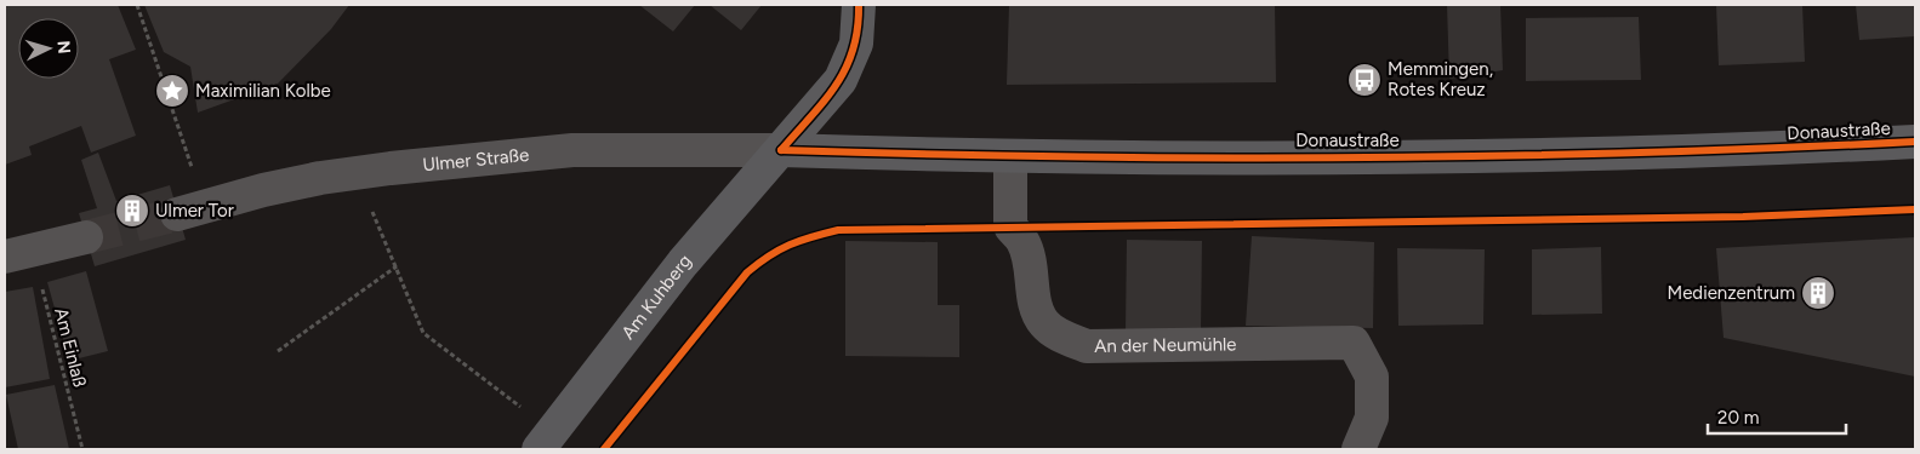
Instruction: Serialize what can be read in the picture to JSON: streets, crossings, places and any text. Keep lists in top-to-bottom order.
{
  "streets": {
    "street": [
      "Donaustraße",
      "Ulmer Straße",
      "Am Kuhberg",
      "An der Neumühle"
    ],
    "path": ["Am Einlaß"]
  },
  "crossings": [
    ["Donaustraße", "Ulmer Straße"],
    ["Donaustraße", "Am Kuhberg"],
    ["Donaustraße", "An der Neumühle"],
    ["Ulmer Straße", "Am Kuhberg"]
  ],
  "places": {
    "bus stop": ["Memmingen, Rotes Kreuz"],
    "place": ["Maximilian Kolbe"],
    "building": ["Ulmer Tor", "Medienzentrum"]
  },
  "scale_bar": "20 m",
  "north": "right"
}
